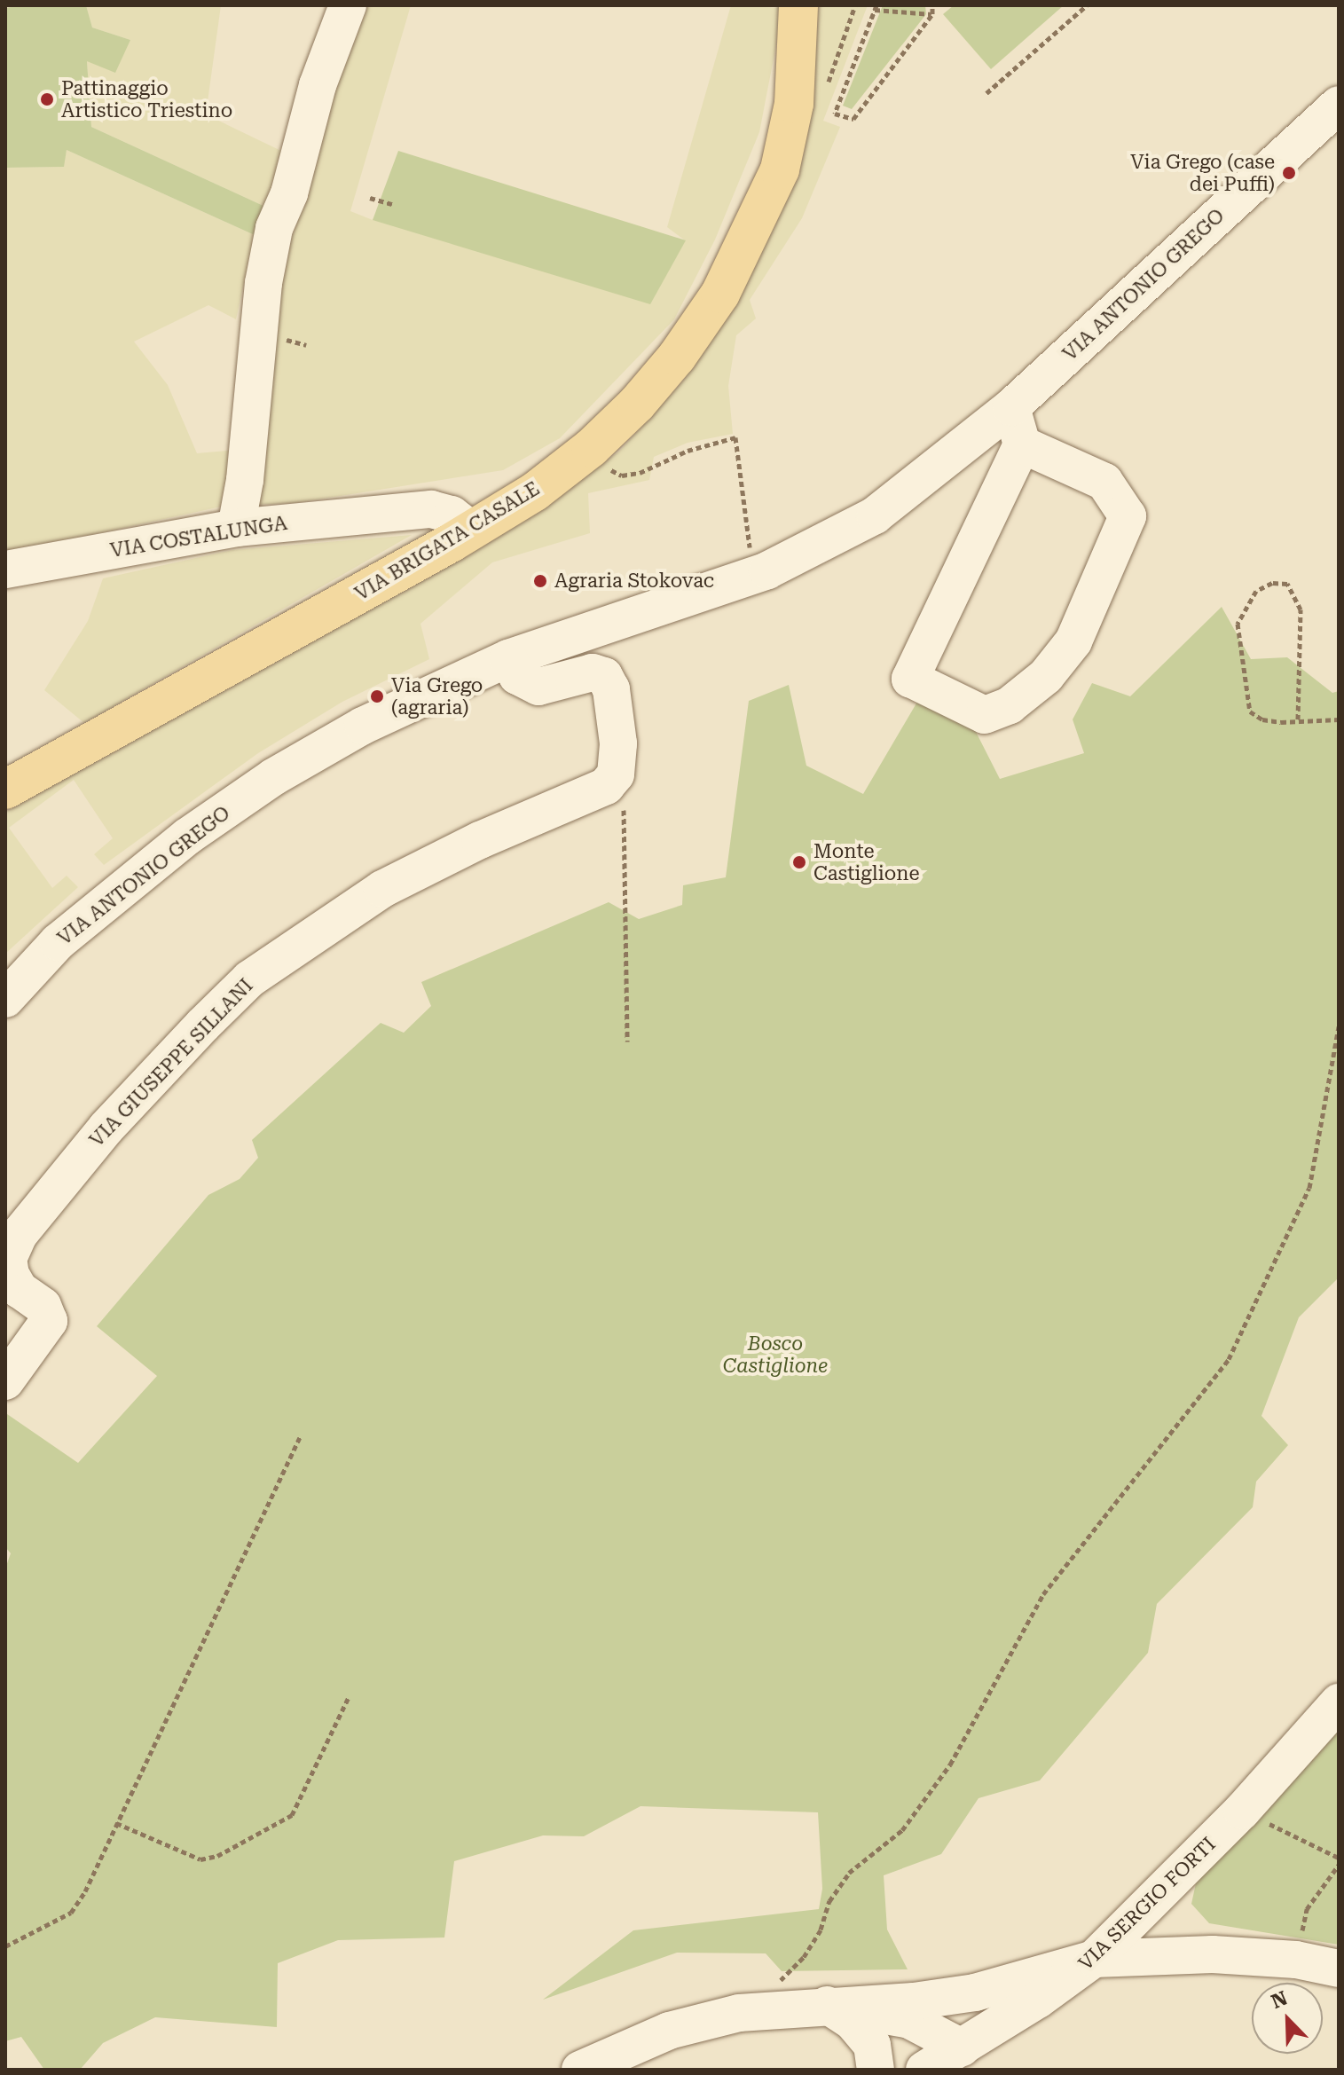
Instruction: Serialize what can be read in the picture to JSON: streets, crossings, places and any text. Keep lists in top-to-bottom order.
{
  "streets": {
    "main road": ["VIA BRIGATA CASALE"],
    "street": [
      "VIA ANTONIO GREGO",
      "VIA COSTALUNGA",
      "VIA GIUSEPPE SILLANI",
      "VIA SERGIO FORTI"
    ]
  },
  "crossings": [
    ["VIA COSTALUNGA", "VIA BRIGATA CASALE"]
  ],
  "parks": ["Bosco Castiglione"],
  "places": [
    "Pattinaggio Artistico Triestino",
    "Via Grego (case dei Puffi)",
    "Agraria Stokovac",
    "Via Grego (agraria)",
    "Monte Castiglione"
  ],
  "north": "top left"
}
